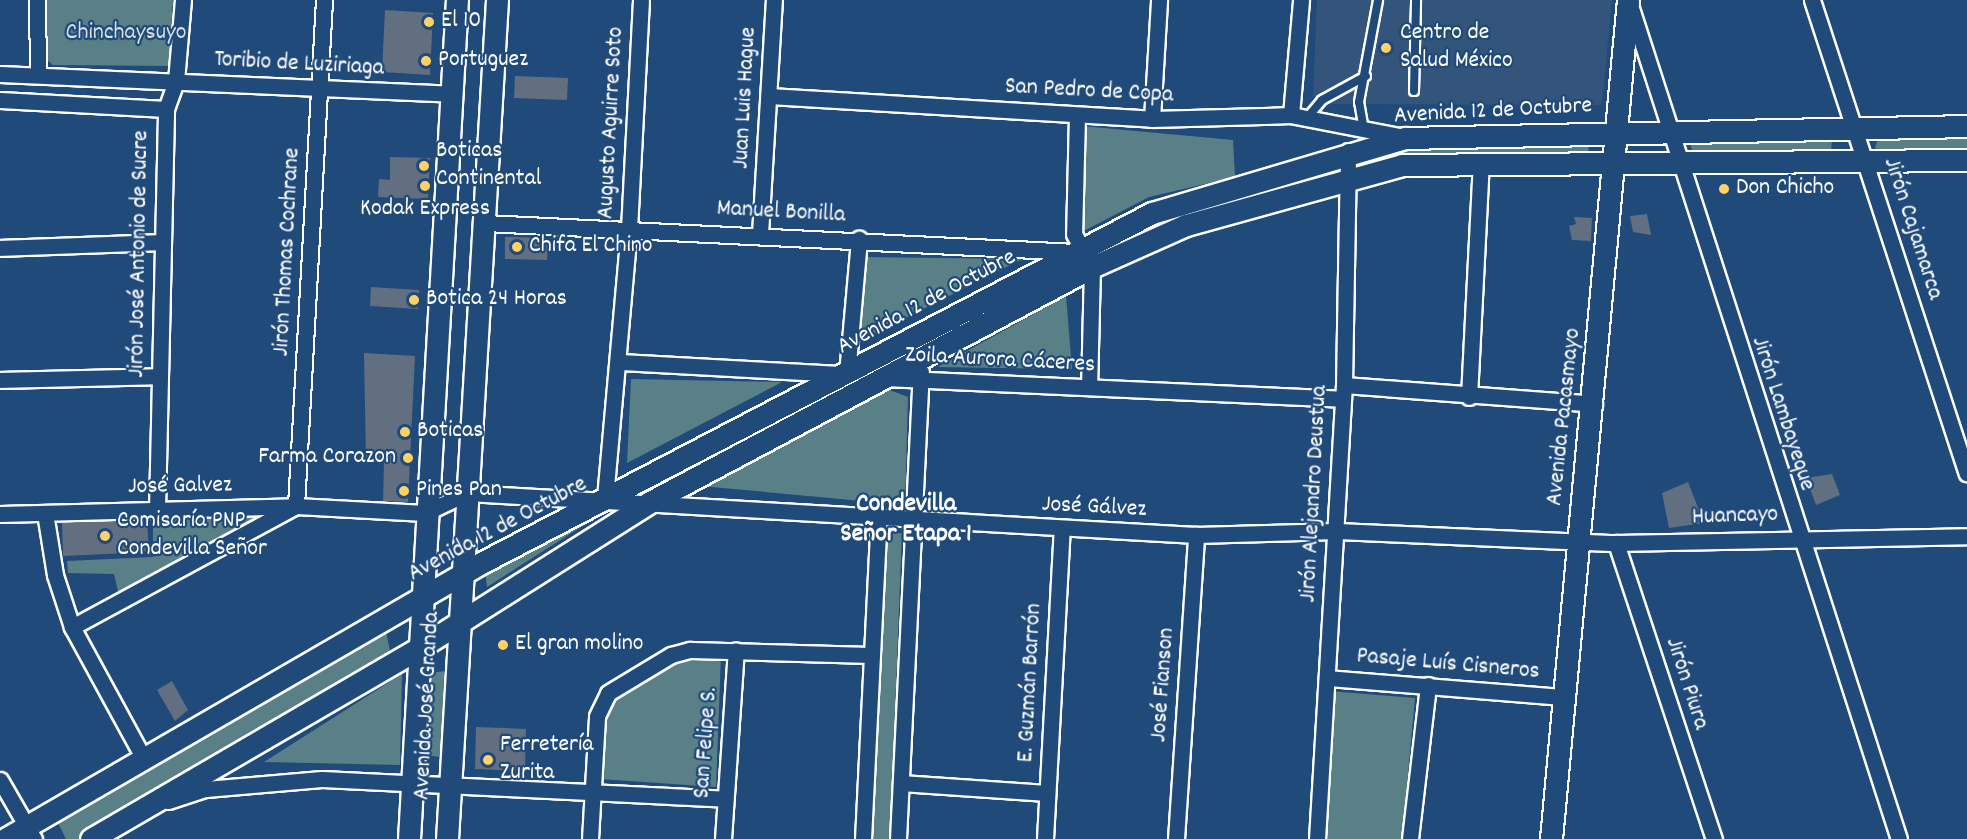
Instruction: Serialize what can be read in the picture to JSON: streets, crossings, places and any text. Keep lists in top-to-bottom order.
{
  "streets": {
    "main road": ["Avenida 12 de Octubre", "Avenida Pacasmayo", "Avenida José Granda"],
    "street": [
      "Toribio de Luziriaga",
      "San Pedro de Copa",
      "Juan Luis Hague",
      "Augusto Aguirre Soto",
      "Manuel Bonilla",
      "Jirón Cajamarca",
      "Jirón Thomas Cochrane",
      "Jirón José Antonio de Sucre",
      "Zoila Aurora Cáceres",
      "Jirón Lambayeque",
      "José Galvez",
      "Jirón Alejandro Deustua",
      "José Gálvez",
      "Huancayo",
      "Pasaje Luís Cisneros",
      "E. Guzmán Barrón",
      "Jirón Piura",
      "José Fianson",
      "San Felipe S."
    ]
  },
  "crossings": [
    ["Toribio de Luziriaga", "Jirón Thomas Cochrane"],
    ["Toribio de Luziriaga", "Jirón José Antonio de Sucre"],
    ["Toribio de Luziriaga", "Avenida José Granda"],
    ["San Pedro de Copa", "Juan Luis Hague"],
    ["San Pedro de Copa", "Avenida 12 de Octubre"],
    ["Juan Luis Hague", "Manuel Bonilla"],
    ["Avenida 12 de Octubre", "Augusto Aguirre Soto"],
    ["Avenida 12 de Octubre", "Manuel Bonilla"],
    ["Avenida 12 de Octubre", "Jirón Cajamarca"],
    ["Avenida 12 de Octubre", "Zoila Aurora Cáceres"],
    ["Avenida 12 de Octubre", "Jirón Lambayeque"],
    ["Avenida 12 de Octubre", "Avenida Pacasmayo"],
    ["Avenida 12 de Octubre", "José Galvez"],
    ["Avenida 12 de Octubre", "Jirón Alejandro Deustua"],
    ["Avenida 12 de Octubre", "José Gálvez"],
    ["Avenida 12 de Octubre", "Avenida José Granda"],
    ["Augusto Aguirre Soto", "Manuel Bonilla"],
    ["Augusto Aguirre Soto", "Zoila Aurora Cáceres"],
    ["Augusto Aguirre Soto", "José Galvez"],
    ["Augusto Aguirre Soto", "José Gálvez"],
    ["Manuel Bonilla", "Avenida José Granda"],
    ["Jirón Thomas Cochrane", "José Galvez"],
    ["Jirón José Antonio de Sucre", "José Galvez"],
    ["Zoila Aurora Cáceres", "Avenida Pacasmayo"],
    ["Zoila Aurora Cáceres", "Jirón Alejandro Deustua"],
    ["Jirón Lambayeque", "Avenida Pacasmayo"],
    ["Jirón Lambayeque", "Huancayo"],
    ["Avenida Pacasmayo", "José Gálvez"],
    ["Avenida Pacasmayo", "Huancayo"],
    ["Avenida Pacasmayo", "Pasaje Luís Cisneros"],
    ["José Galvez", "José Gálvez"],
    ["José Galvez", "Avenida José Granda"],
    ["Jirón Alejandro Deustua", "José Gálvez"],
    ["Jirón Alejandro Deustua", "Pasaje Luís Cisneros"],
    ["José Gálvez", "Huancayo"],
    ["José Gálvez", "E. Guzmán Barrón"],
    ["José Gálvez", "José Fianson"],
    ["Huancayo", "Jirón Piura"]
  ],
  "districts": ["Condevilla Señor Etapa 1"],
  "parks": ["Chinchaysuyo"],
  "places": [
    "El 10",
    "Centro de Salud México",
    "Portuguez",
    "Boticas Continental",
    "Kodak Express",
    "Don Chicho",
    "Chifa El Chino",
    "Botica 24 Horas",
    "Boticas",
    "Farma Corazon",
    "Pines Pan",
    "Comisaría PNP Condevilla Señor",
    "El gran molino",
    "Ferretería Zurita"
  ]
}
